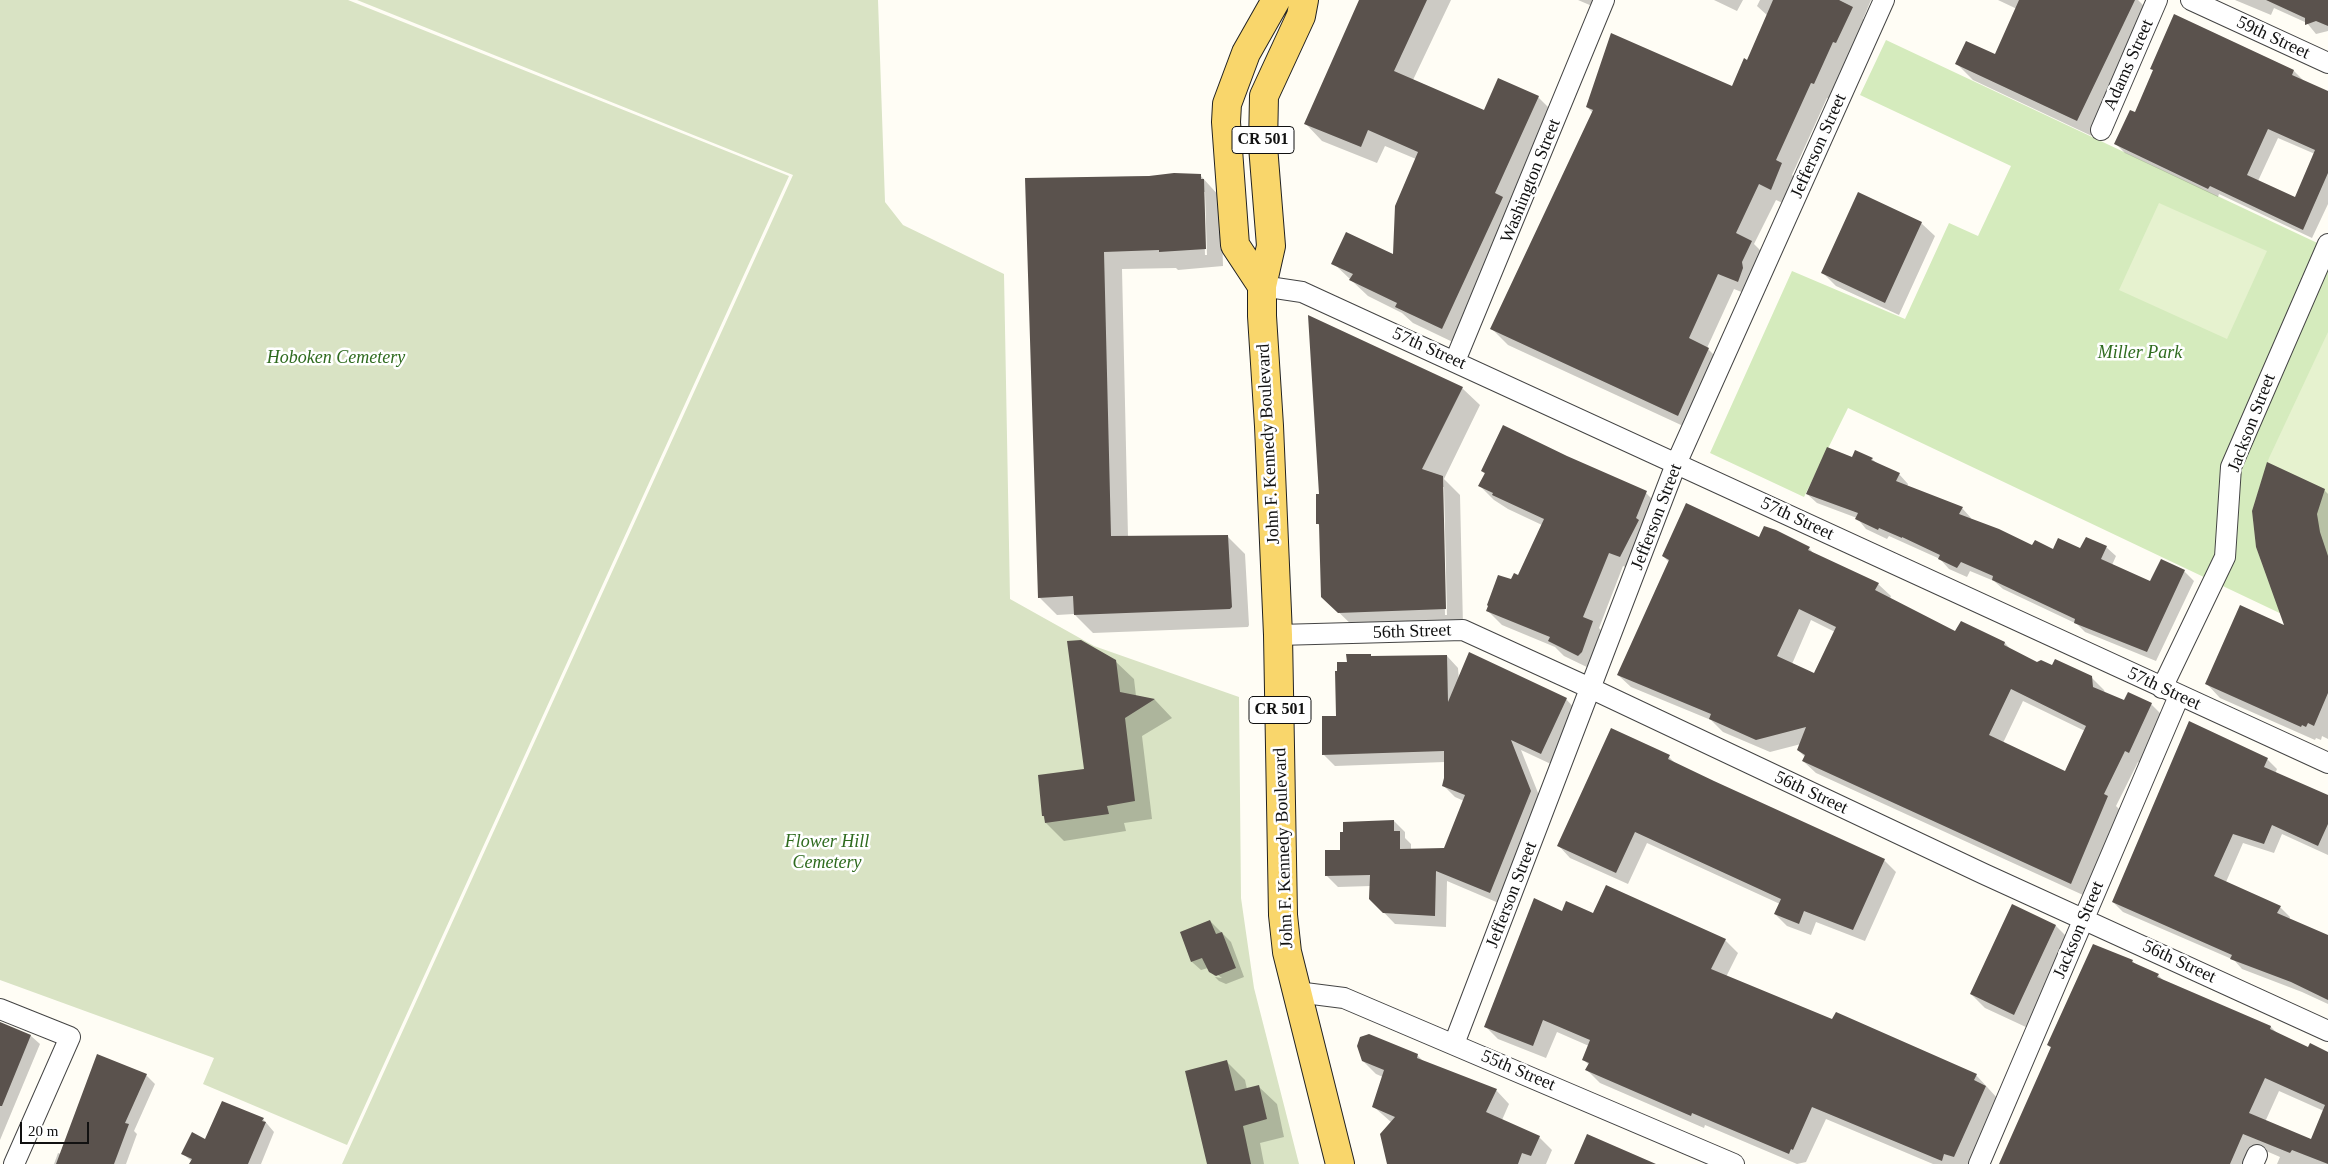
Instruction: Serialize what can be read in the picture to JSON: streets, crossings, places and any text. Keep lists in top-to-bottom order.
{
  "streets": {
    "main road": ["CR 501", "John F. Kennedy Boulevard"],
    "street": [
      "59th Street",
      "Adams Street",
      "Jefferson Street",
      "Washington Street",
      "57th Street",
      "Jackson Street",
      "56th Street",
      "55th Street"
    ]
  },
  "crossings": [
    ["CR 501", "57th Street"],
    ["CR 501", "John F. Kennedy Boulevard"],
    ["Jefferson Street", "57th Street"],
    ["Jefferson Street", "56th Street"],
    ["Jefferson Street", "55th Street"],
    ["Washington Street", "57th Street"],
    ["57th Street", "Jackson Street"],
    ["57th Street", "John F. Kennedy Boulevard"],
    ["Jackson Street", "56th Street"],
    ["John F. Kennedy Boulevard", "56th Street"],
    ["John F. Kennedy Boulevard", "55th Street"]
  ],
  "parks": ["Miller Park", "Hoboken Cemetery", "Flower Hill Cemetery"],
  "scale_bar": "20 m"
}
